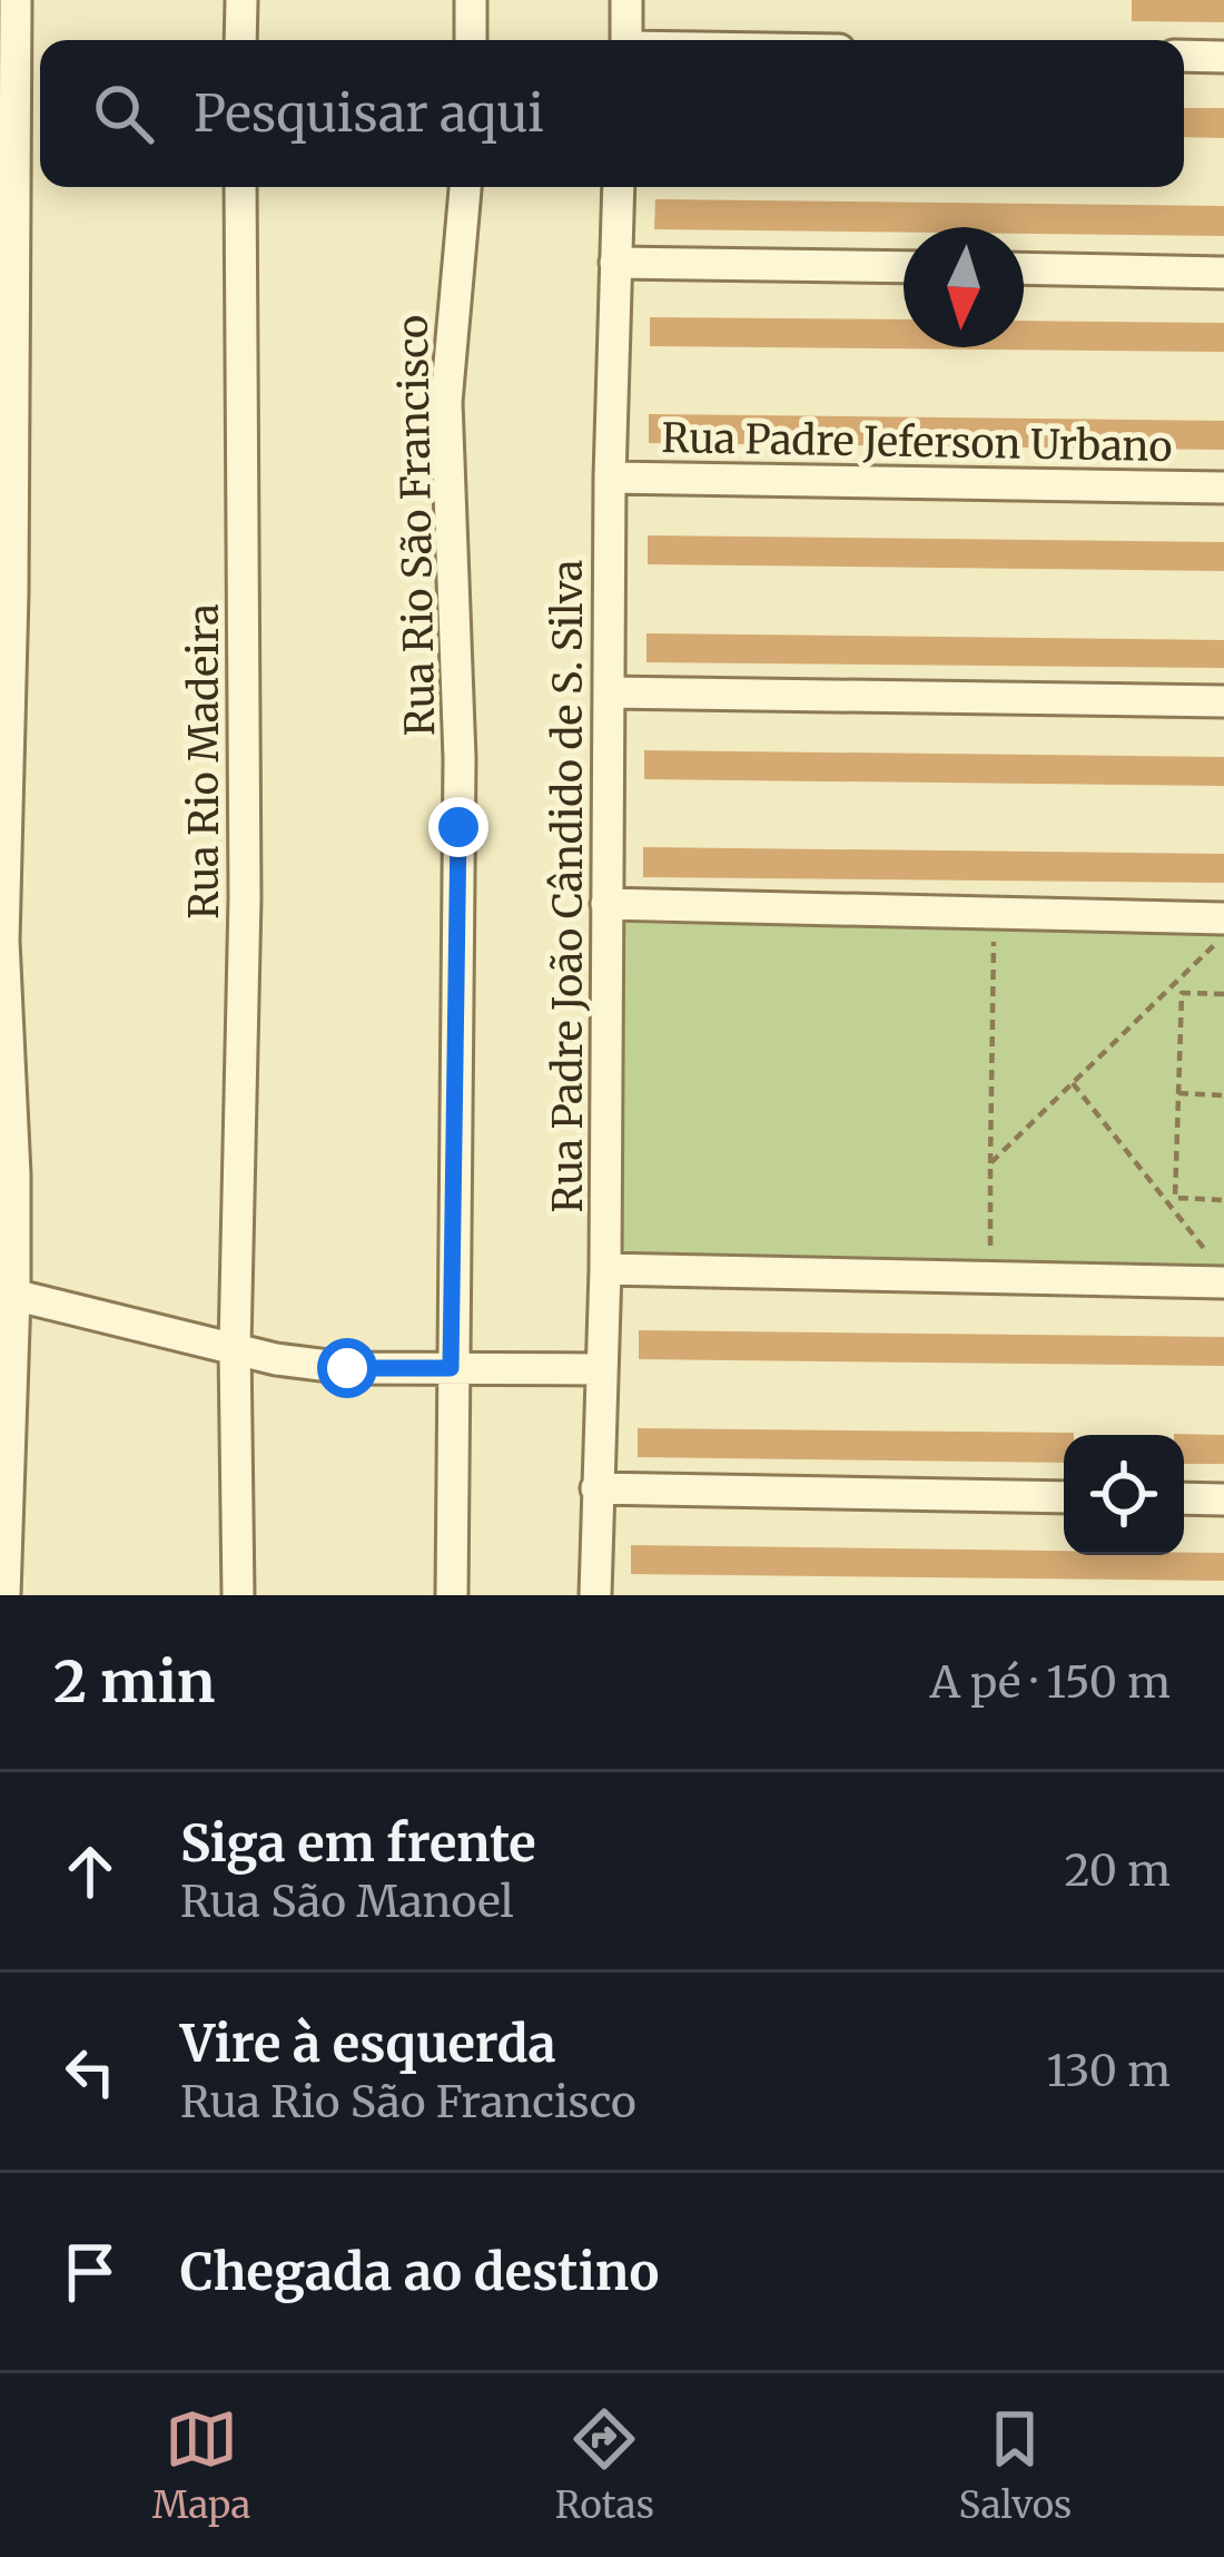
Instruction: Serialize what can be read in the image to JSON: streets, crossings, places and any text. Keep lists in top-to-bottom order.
{
  "streets": {
    "street": [
      "Rua Padre Jeferson Urbano",
      "Rua Rio São Francisco",
      "Rua Rio Madeira",
      "Rua Padre João Cândido de S. Silva"
    ]
  },
  "crossings": [
    ["Rua Padre Jeferson Urbano", "Rua Padre João Cândido de S. Silva"]
  ],
  "north": "bottom",
  "page": {
    "search": "Pesquisar aqui",
    "heading": ["2 min", "A pé · 150 m"],
    "list": [
      ["Siga em frente", "Rua São Manoel", "20 m"],
      ["Vire à esquerda", "Rua Rio São Francisco", "130 m"],
      "Chegada ao destino"
    ],
    "nav": ["Mapa", "Rotas", "Salvos"]
  }
}
